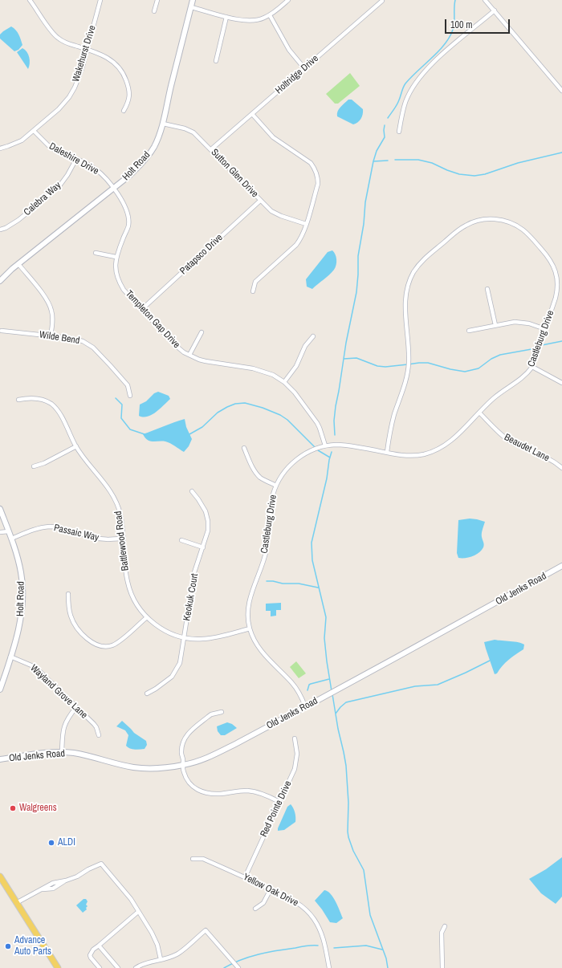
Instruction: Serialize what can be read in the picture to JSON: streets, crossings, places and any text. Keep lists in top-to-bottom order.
{
  "streets": {
    "street": [
      "Wakehurst Drive",
      "Holtridge Drive",
      "Daleshire Drive",
      "Holt Road",
      "Sutton Glen Drive",
      "Calebra Way",
      "Patapsco Drive",
      "Templeton Gap Drive",
      "Wilde Bend",
      "Castleburg Drive",
      "Beaudet Lane",
      "Passaic Way",
      "Battlewood Road",
      "Old Jenks Road",
      "Keokuk Court",
      "Wayland Grove Lane",
      "Red Pointe Drive",
      "Yellow Oak Drive"
    ]
  },
  "crossings": [
    ["Wakehurst Drive", "Daleshire Drive"],
    ["Holtridge Drive", "Sutton Glen Drive"],
    ["Daleshire Drive", "Holt Road"],
    ["Daleshire Drive", "Calebra Way"],
    ["Daleshire Drive", "Templeton Gap Drive"],
    ["Holt Road", "Sutton Glen Drive"],
    ["Holt Road", "Templeton Gap Drive"],
    ["Holt Road", "Passaic Way"],
    ["Holt Road", "Wayland Grove Lane"],
    ["Sutton Glen Drive", "Patapsco Drive"],
    ["Patapsco Drive", "Templeton Gap Drive"],
    ["Templeton Gap Drive", "Castleburg Drive"],
    ["Castleburg Drive", "Beaudet Lane"],
    ["Castleburg Drive", "Battlewood Road"],
    ["Castleburg Drive", "Old Jenks Road"],
    ["Passaic Way", "Battlewood Road"],
    ["Battlewood Road", "Keokuk Court"],
    ["Red Pointe Drive", "Yellow Oak Drive"]
  ],
  "places": ["Walgreens", "ALDI", "Advance Auto Parts"],
  "scale_bar": "100 m"
}
